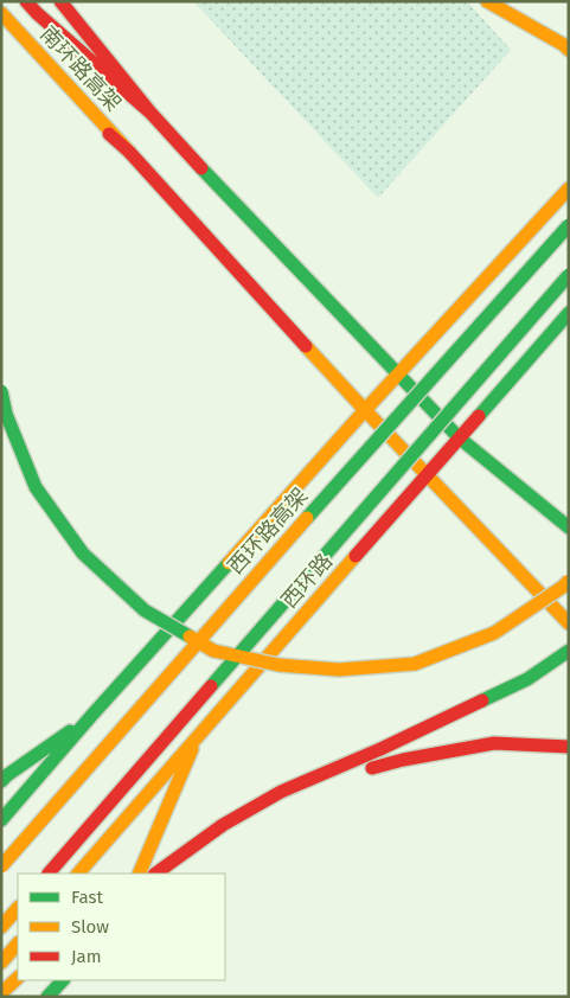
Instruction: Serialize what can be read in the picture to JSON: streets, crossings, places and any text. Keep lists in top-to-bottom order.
{
  "streets": {
    "main road": ["南环路高架", "西环路高架", "西环路"]
  },
  "legend": ["Fast", "Slow", "Jam"]
}
